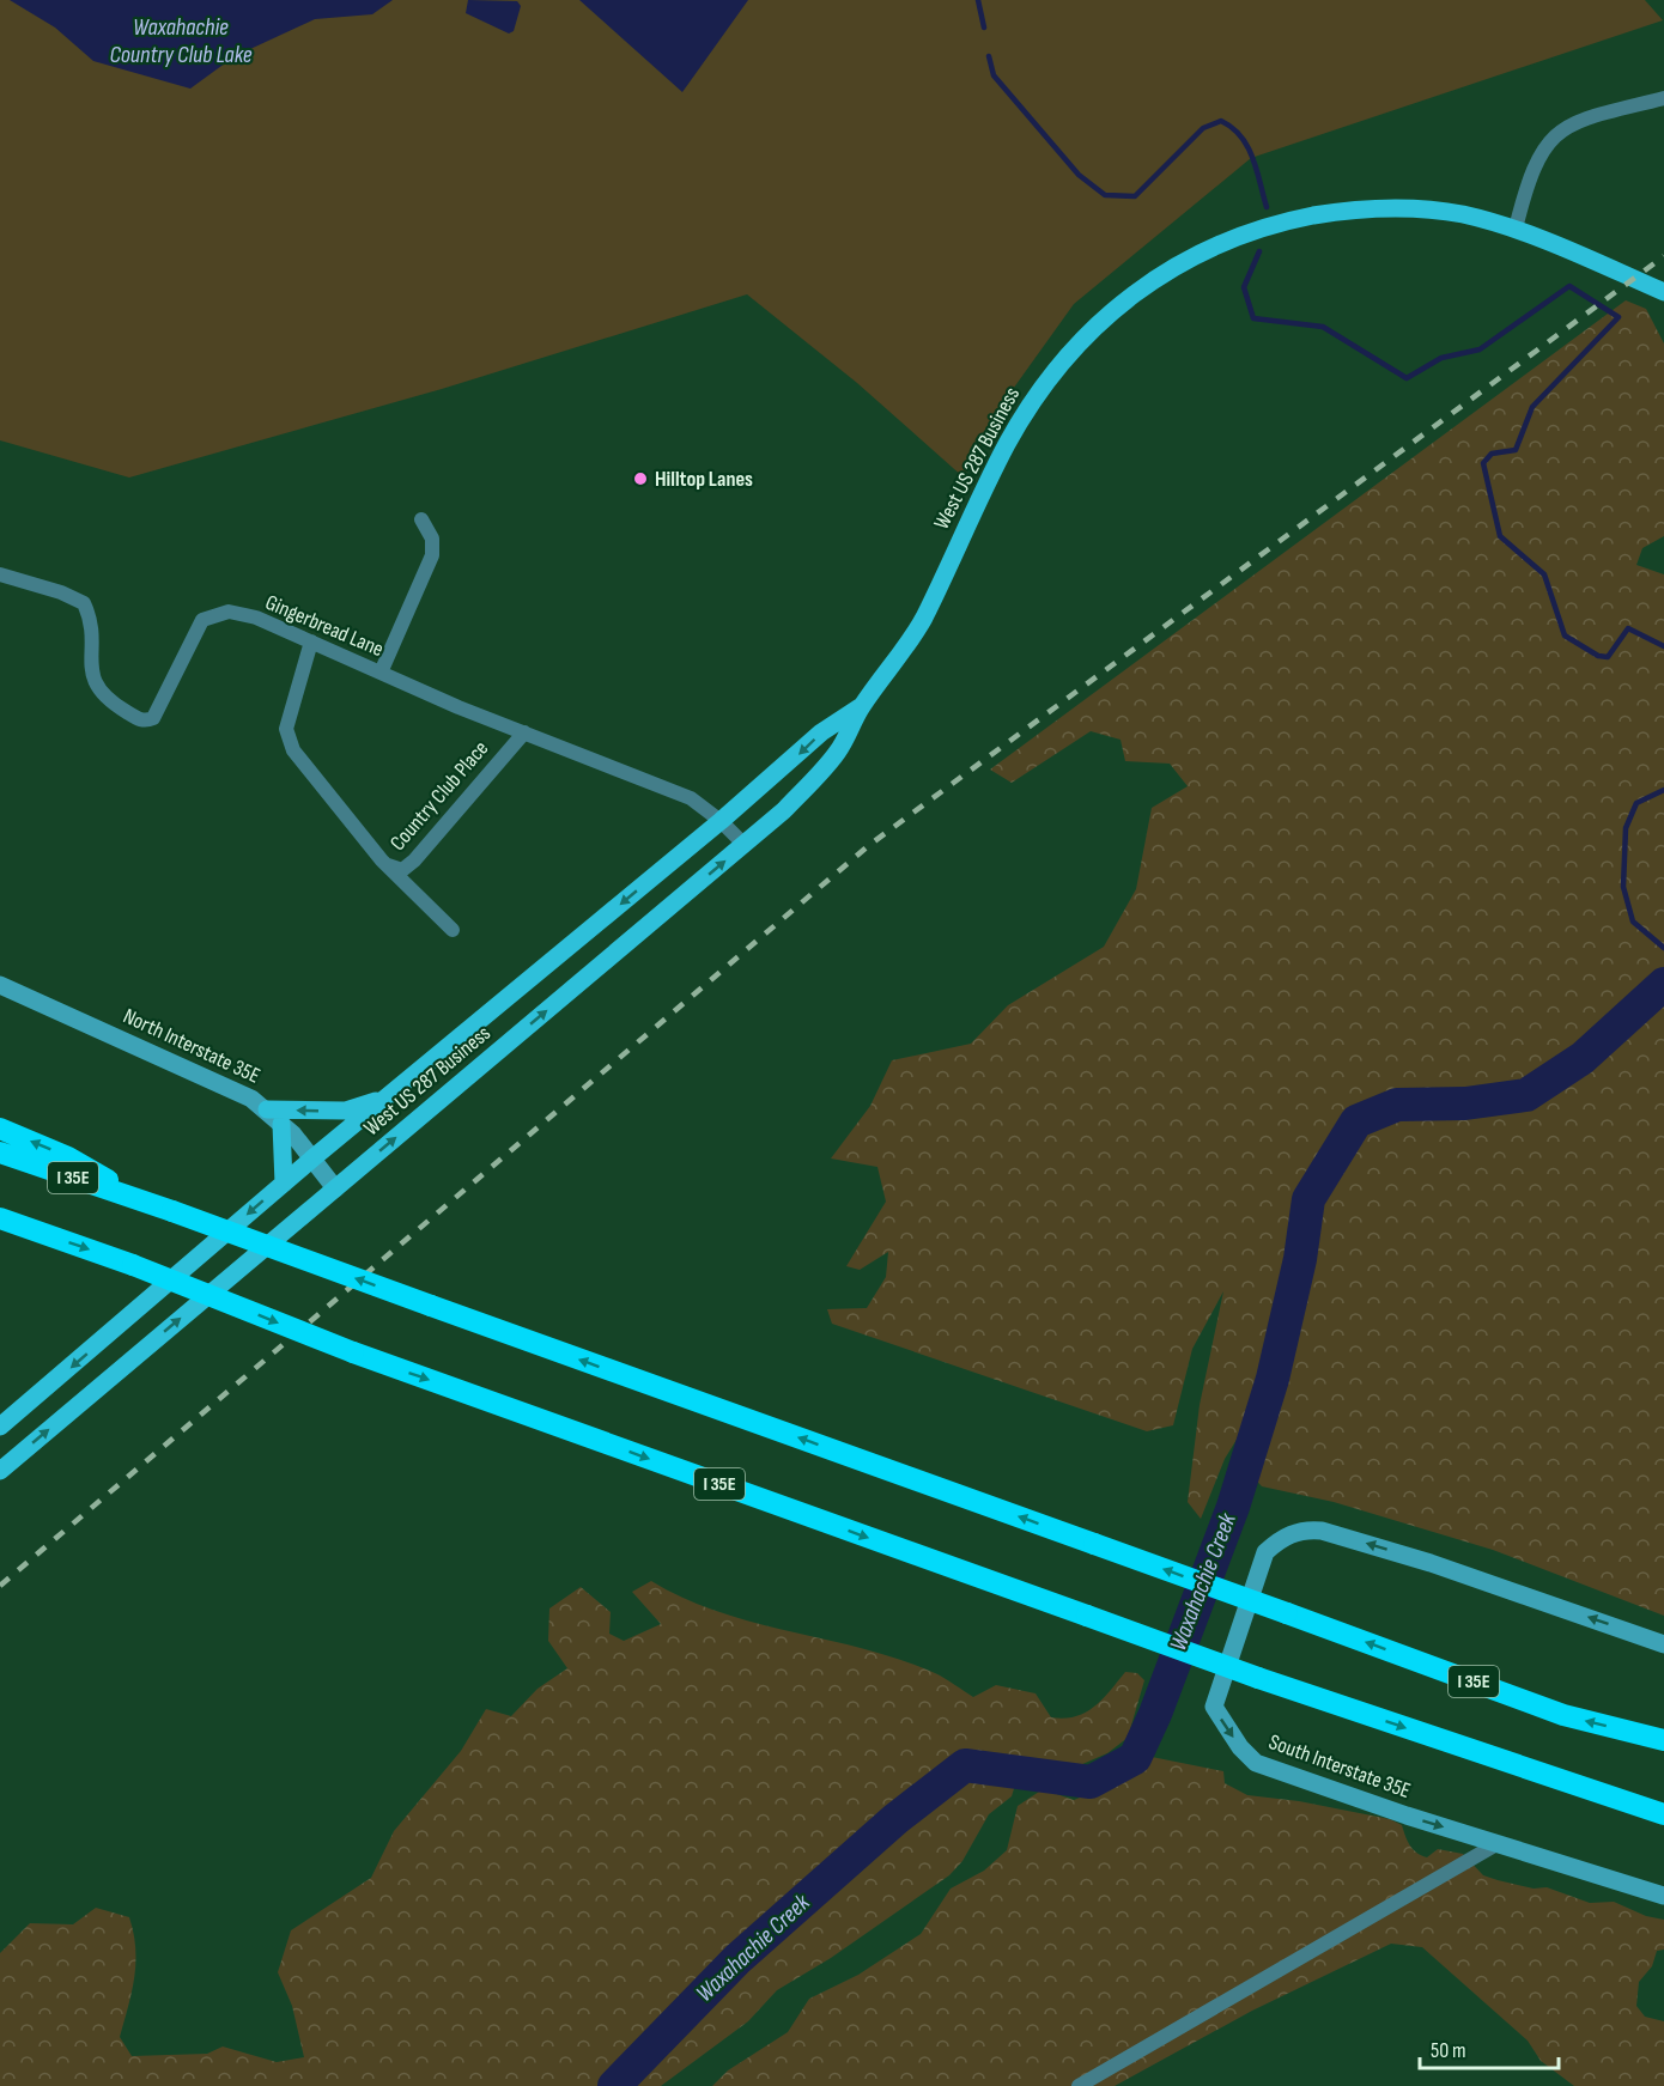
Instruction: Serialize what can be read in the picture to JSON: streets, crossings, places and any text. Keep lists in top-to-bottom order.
{
  "streets": {
    "highway": ["I 35E"],
    "main road": ["West US 287 Business", "North Interstate 35E", "South Interstate 35E"],
    "street": ["Gingerbread Lane", "Country Club Place"]
  },
  "crossings": [
    ["West US 287 Business", "Gingerbread Lane"],
    ["West US 287 Business", "North Interstate 35E"],
    ["Gingerbread Lane", "Country Club Place"]
  ],
  "water": ["Waxahachie Country Club Lake", "Waxahachie Creek"],
  "places": ["Hilltop Lanes"],
  "scale_bar": "50 m"
}
